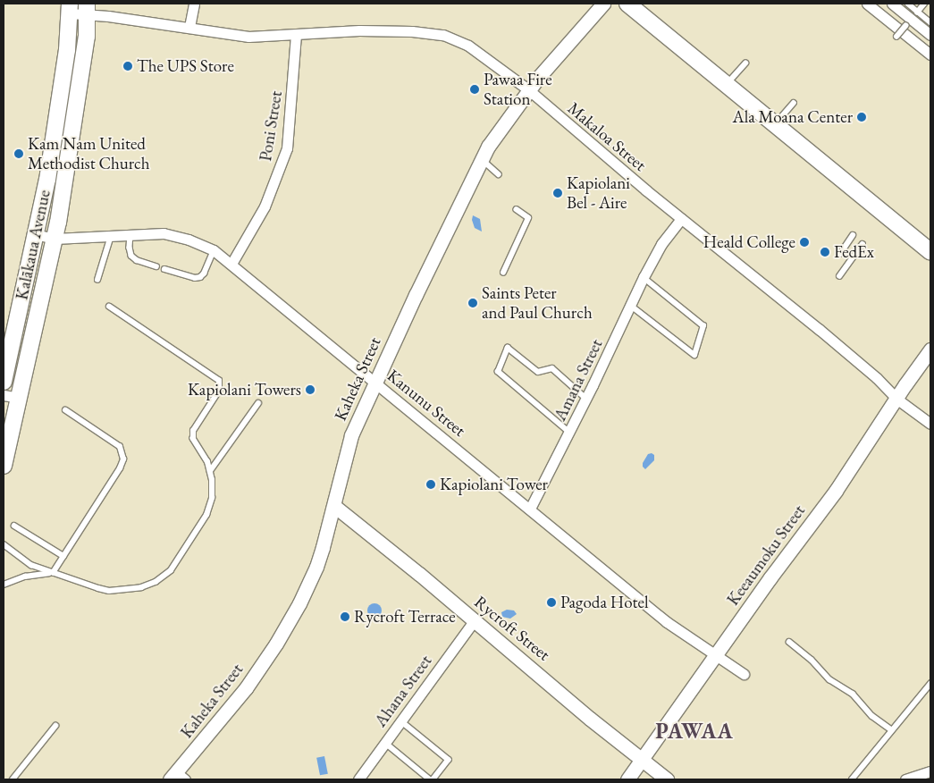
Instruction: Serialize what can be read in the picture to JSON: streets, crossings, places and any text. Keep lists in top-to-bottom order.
{
  "streets": {
    "main road": ["Kalākaua Avenue"],
    "street": [
      "Poni Street",
      "Makaloa Street",
      "Kaheka Street",
      "Amana Street",
      "Kanunu Street",
      "Keeaumoku Street",
      "Rycroft Street",
      "Ahana Street"
    ]
  },
  "crossings": [
    ["Poni Street", "Makaloa Street"],
    ["Poni Street", "Kanunu Street"],
    ["Makaloa Street", "Kalākaua Avenue"],
    ["Makaloa Street", "Kaheka Street"],
    ["Makaloa Street", "Amana Street"],
    ["Makaloa Street", "Keeaumoku Street"],
    ["Kalākaua Avenue", "Kanunu Street"],
    ["Kaheka Street", "Kanunu Street"],
    ["Kaheka Street", "Rycroft Street"],
    ["Amana Street", "Kanunu Street"],
    ["Kanunu Street", "Keeaumoku Street"],
    ["Keeaumoku Street", "Rycroft Street"],
    ["Rycroft Street", "Ahana Street"]
  ],
  "districts": ["PAWAA"],
  "places": [
    "The UPS Store",
    "Pawaa Fire Station",
    "Ala Moana Center",
    "Kam Nam United Methodist Church",
    "Kapiolani Bel - Aire",
    "Heald College",
    "FedEx",
    "Saints Peter and Paul Church",
    "Kapiolani Towers",
    "Kapiolani Tower",
    "Pagoda Hotel",
    "Rycroft Terrace"
  ]
}
